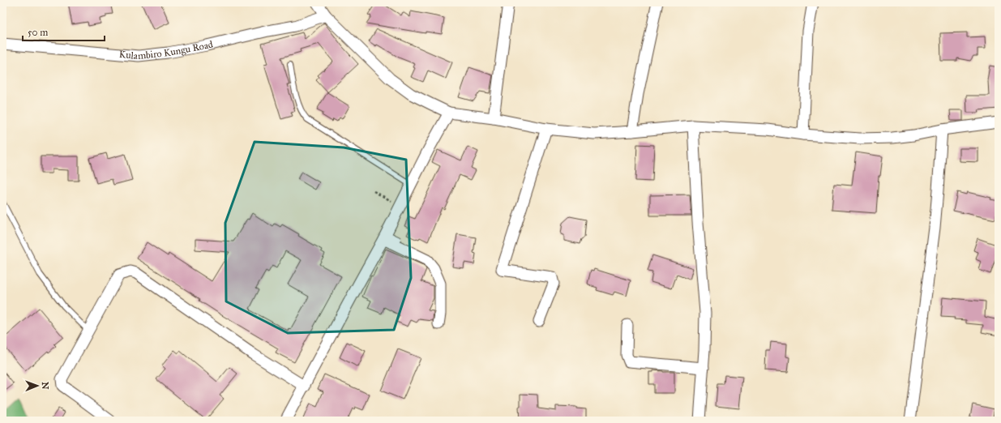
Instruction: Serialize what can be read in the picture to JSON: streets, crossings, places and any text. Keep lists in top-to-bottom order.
{
  "streets": {
    "street": ["Kulambiro Kungu Road"]
  },
  "scale_bar": "50 m",
  "north": "right"
}
